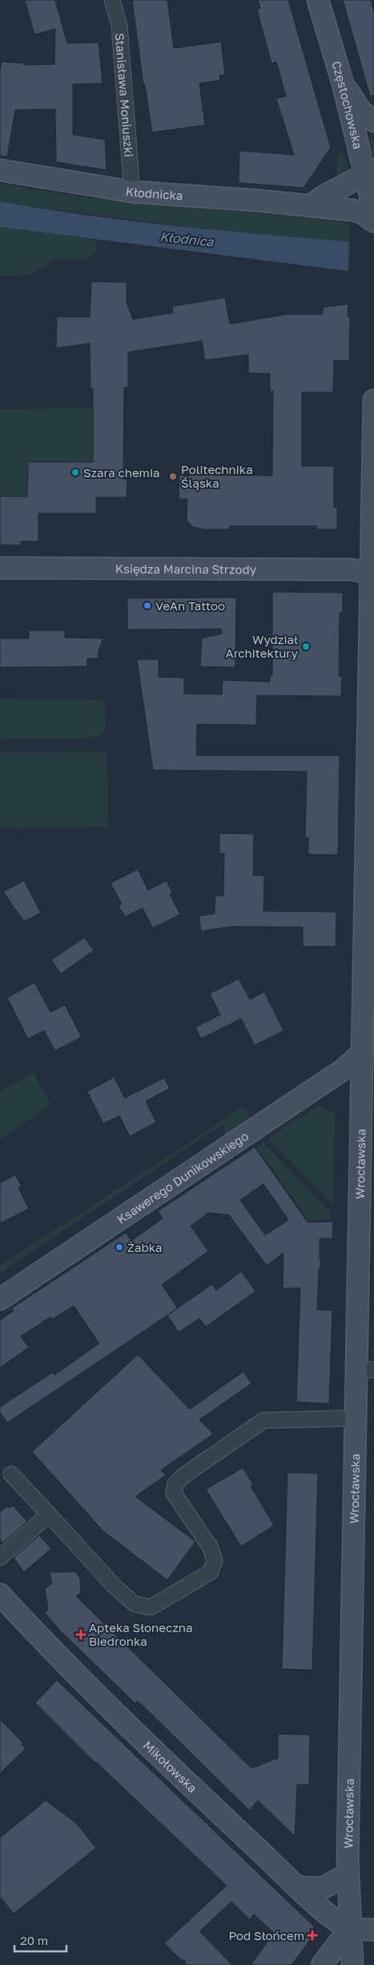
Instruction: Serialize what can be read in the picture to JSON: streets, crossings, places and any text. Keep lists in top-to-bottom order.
{
  "streets": {
    "main road": [
      "Częstochowska",
      "Kłodnicka",
      "Księdza Marcina Strzody",
      "Wrocławska",
      "Ksawerego Dunikowskiego",
      "Mikołowska"
    ],
    "street": ["Stanisława Moniuszki"]
  },
  "crossings": [
    ["Stanisława Moniuszki", "Kłodnicka"],
    ["Księdza Marcina Strzody", "Wrocławska"],
    ["Wrocławska", "Ksawerego Dunikowskiego"],
    ["Wrocławska", "Mikołowska"]
  ],
  "water": ["Kłodnica"],
  "places": {
    "other": [
      "Szara chemia",
      "Politechnika Śląska",
      "VeAn Tattoo",
      "Wydział Architektury",
      "Żabka"
    ],
    "health": ["Apteka Słoneczna Biedronka", "Pod Słońcem"]
  },
  "scale_bar": "20 m"
}
